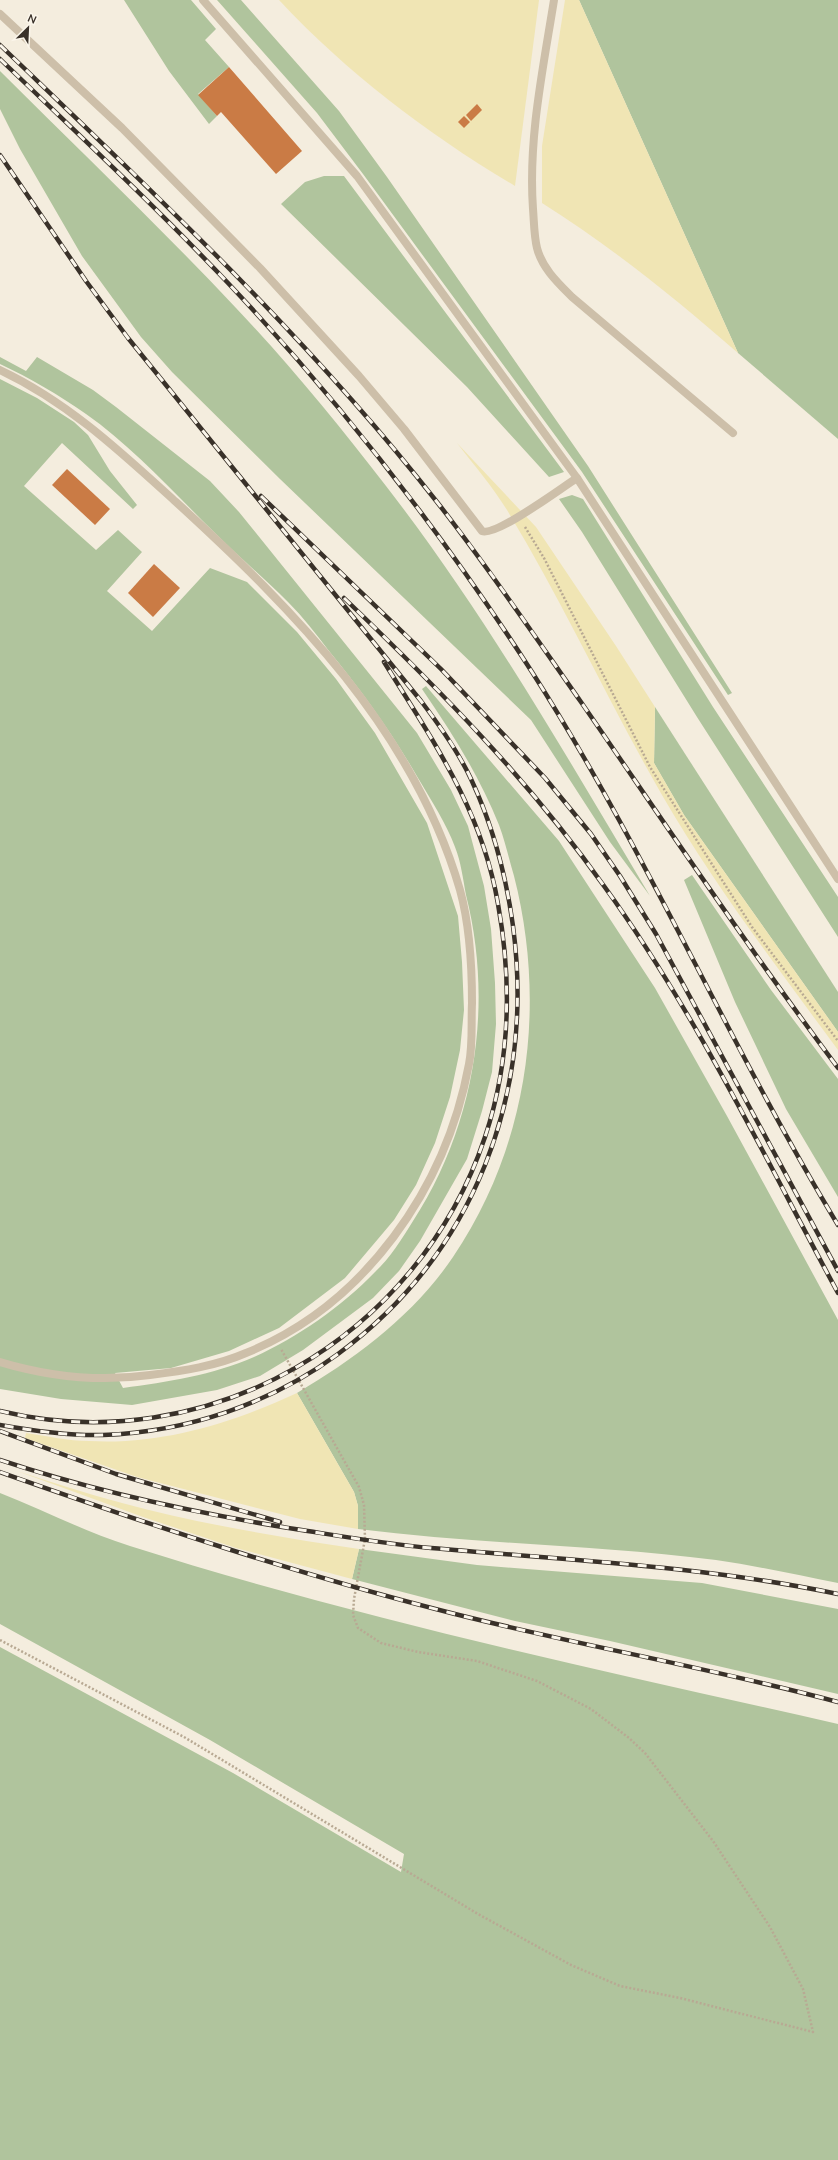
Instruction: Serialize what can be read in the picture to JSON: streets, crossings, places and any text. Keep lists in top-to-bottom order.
{
  "north": "top right"
}
